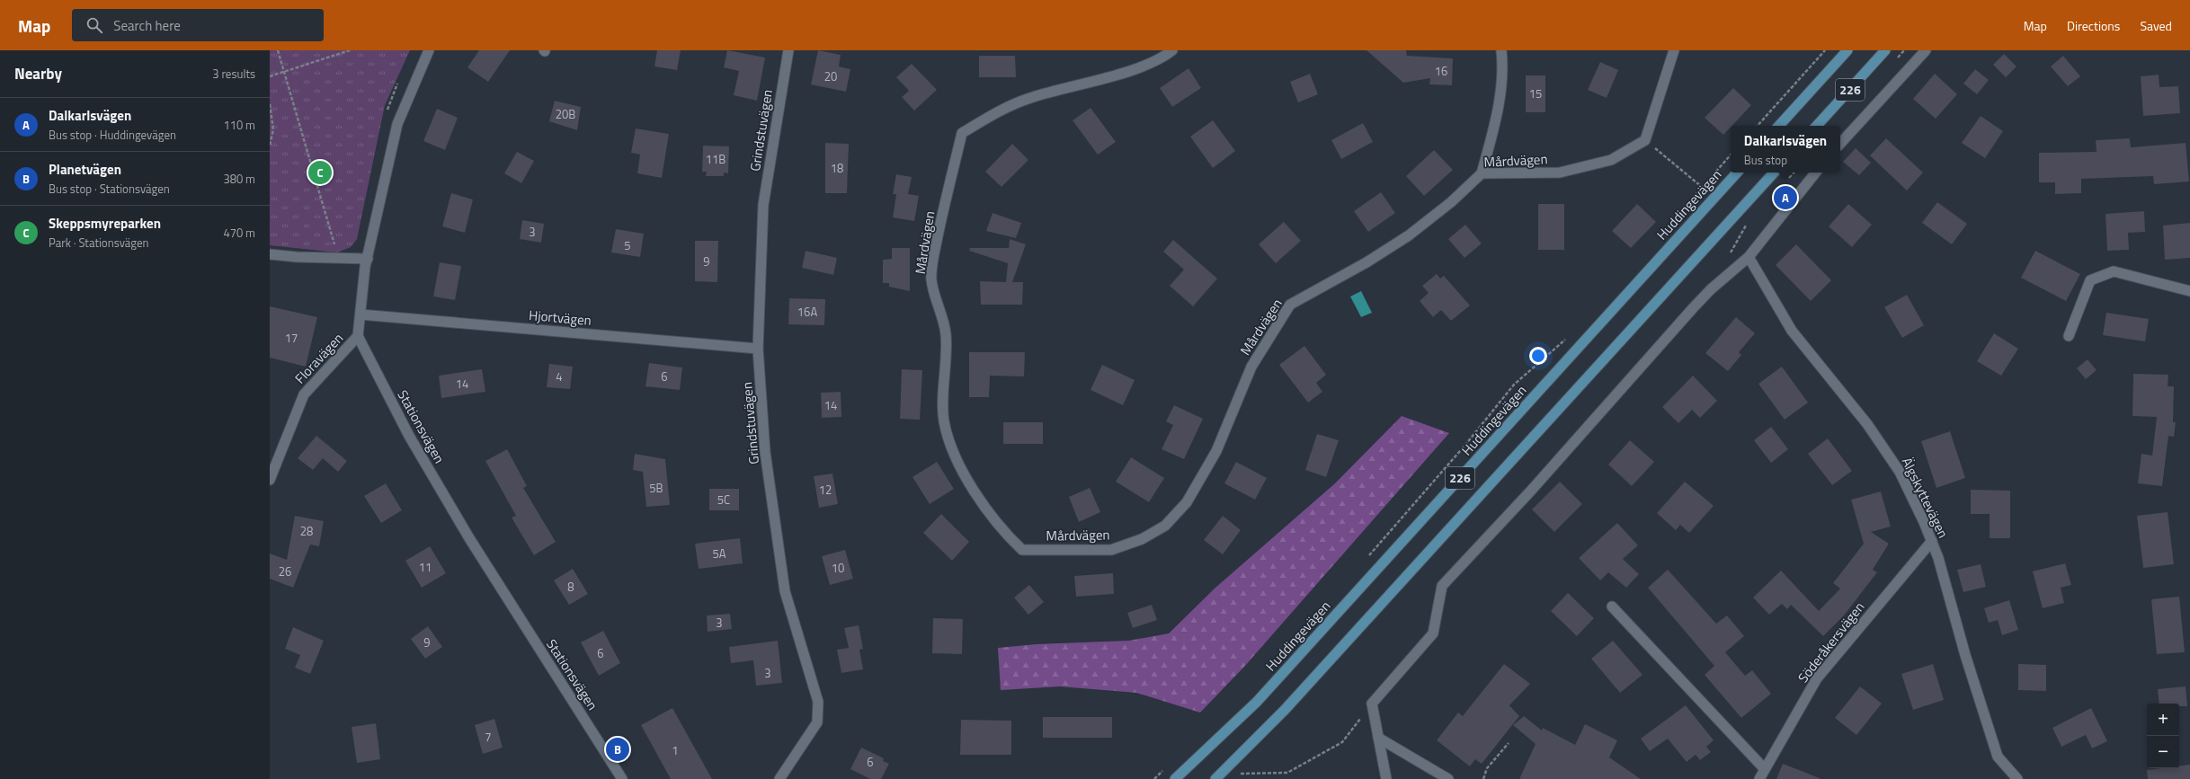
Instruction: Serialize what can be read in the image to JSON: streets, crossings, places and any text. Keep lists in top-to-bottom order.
{
  "streets": {
    "main road": ["226", "Huddingevägen"],
    "street": [
      "Grindstuvägen",
      "Mårdvägen",
      "Hjortvägen",
      "Floravägen",
      "Stationsvägen",
      "Älgskyttevägen",
      "Söderåkersvägen"
    ]
  },
  "crossings": [
    ["Grindstuvägen", "Hjortvägen"],
    ["Floravägen", "Stationsvägen"],
    ["Älgskyttevägen", "Söderåkersvägen"]
  ],
  "house_numbers": [
    "16",
    "20",
    "15",
    "20B",
    "11B",
    "18",
    "3",
    "5",
    "9",
    "16A",
    "17",
    "4",
    "6",
    "14",
    "14",
    "5B",
    "12",
    "5C",
    "28",
    "5A",
    "11",
    "10",
    "26",
    "8",
    "3",
    "9",
    "6",
    "3",
    "7",
    "1",
    "6"
  ],
  "page": {
    "header": "Map",
    "search": "Search here",
    "nav": ["Map", "Directions", "Saved"],
    "heading": ["Nearby", "3 results"],
    "list": [
      {
        "mark": "A",
        "name": "Dalkarlsvägen",
        "note": "Bus stop · Huddingevägen",
        "value": "110 m"
      },
      {
        "mark": "B",
        "name": "Planetvägen",
        "note": "Bus stop · Stationsvägen",
        "value": "380 m"
      },
      {
        "mark": "C",
        "name": "Skeppsmyreparken",
        "note": "Park · Stationsvägen",
        "value": "470 m"
      }
    ],
    "popup": ["Dalkarlsvägen", "Bus stop"],
    "pins": ["C", "A", "B"],
    "map_buttons": ["+", "−"]
  }
}
